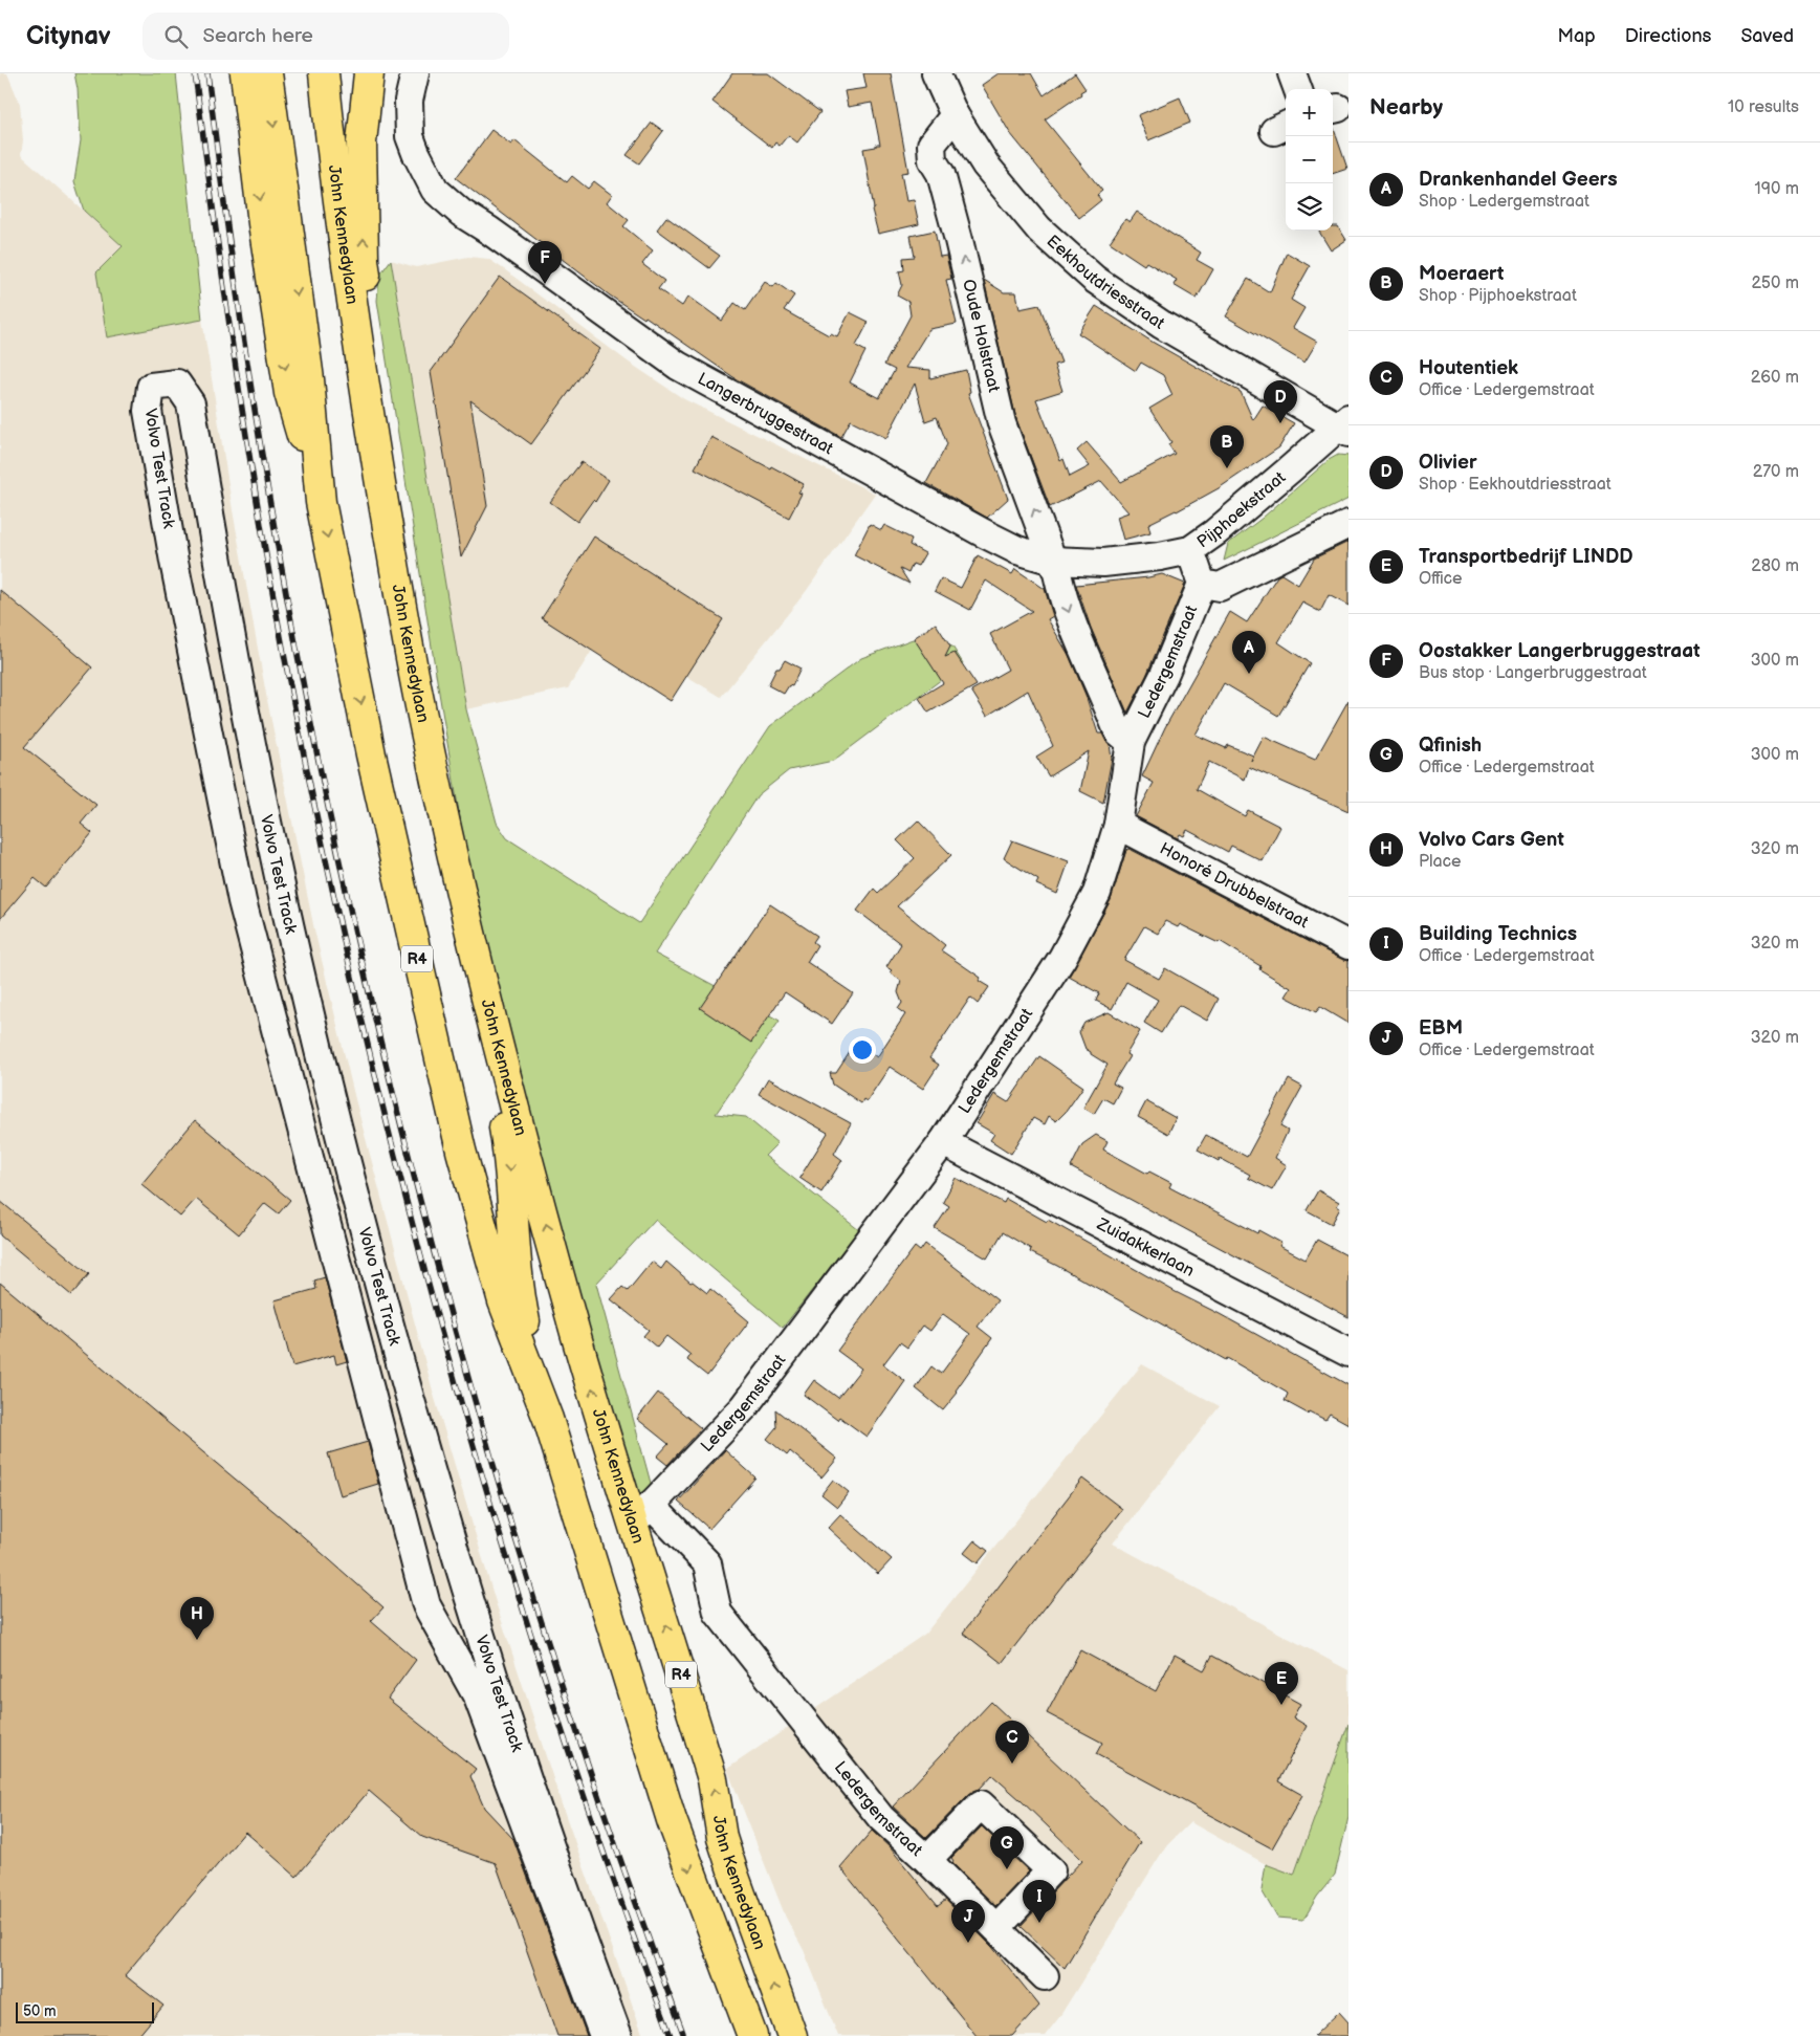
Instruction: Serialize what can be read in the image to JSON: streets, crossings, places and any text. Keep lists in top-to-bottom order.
{
  "streets": {
    "highway": ["John Kennedylaan", "R4"],
    "street": [
      "Eekhoutdriesstraat",
      "Oude Holstraat",
      "Langerbruggestraat",
      "Volvo Test Track",
      "Pijphoekstraat",
      "Ledergemstraat",
      "Honoré Drubbelstraat",
      "Zuidakkerlaan"
    ]
  },
  "crossings": [
    ["Eekhoutdriesstraat", "Oude Holstraat"],
    ["Eekhoutdriesstraat", "Pijphoekstraat"],
    ["Oude Holstraat", "Langerbruggestraat"],
    ["Oude Holstraat", "Pijphoekstraat"],
    ["Langerbruggestraat", "Pijphoekstraat"],
    ["Pijphoekstraat", "Ledergemstraat"],
    ["Ledergemstraat", "Honoré Drubbelstraat"],
    ["Ledergemstraat", "Zuidakkerlaan"]
  ],
  "one_way": ["Oude Holstraat"],
  "scale_bar": "50 m",
  "page": {
    "header": "Citynav",
    "search": "Search here",
    "nav": ["Map", "Directions", "Saved"],
    "heading": ["Nearby", "10 results"],
    "map_buttons": ["+", "−"],
    "list": [
      {
        "mark": "A",
        "name": "Drankenhandel Geers",
        "note": "Shop · Ledergemstraat",
        "value": "190 m"
      },
      {
        "mark": "B",
        "name": "Moeraert",
        "note": "Shop · Pijphoekstraat",
        "value": "250 m"
      },
      {
        "mark": "C",
        "name": "Houtentiek",
        "note": "Office · Ledergemstraat",
        "value": "260 m"
      },
      {
        "mark": "D",
        "name": "Olivier",
        "note": "Shop · Eekhoutdriesstraat",
        "value": "270 m"
      },
      {
        "mark": "E",
        "name": "Transportbedrijf LINDD",
        "note": "Office",
        "value": "280 m"
      },
      {
        "mark": "F",
        "name": "Oostakker Langerbruggestraat",
        "note": "Bus stop · Langerbruggestraat",
        "value": "300 m"
      },
      {
        "mark": "G",
        "name": "Qfinish",
        "note": "Office · Ledergemstraat",
        "value": "300 m"
      },
      {
        "mark": "H",
        "name": "Volvo Cars Gent",
        "note": "Place",
        "value": "320 m"
      },
      {
        "mark": "I",
        "name": "Building Technics",
        "note": "Office · Ledergemstraat",
        "value": "320 m"
      },
      {
        "mark": "J",
        "name": "EBM",
        "note": "Office · Ledergemstraat",
        "value": "320 m"
      }
    ],
    "pins": [
      "F",
      "D",
      "B",
      "A",
      "H",
      "E",
      "C",
      "G",
      "I",
      "J"
    ],
    "scale": "50 m"
  }
}
